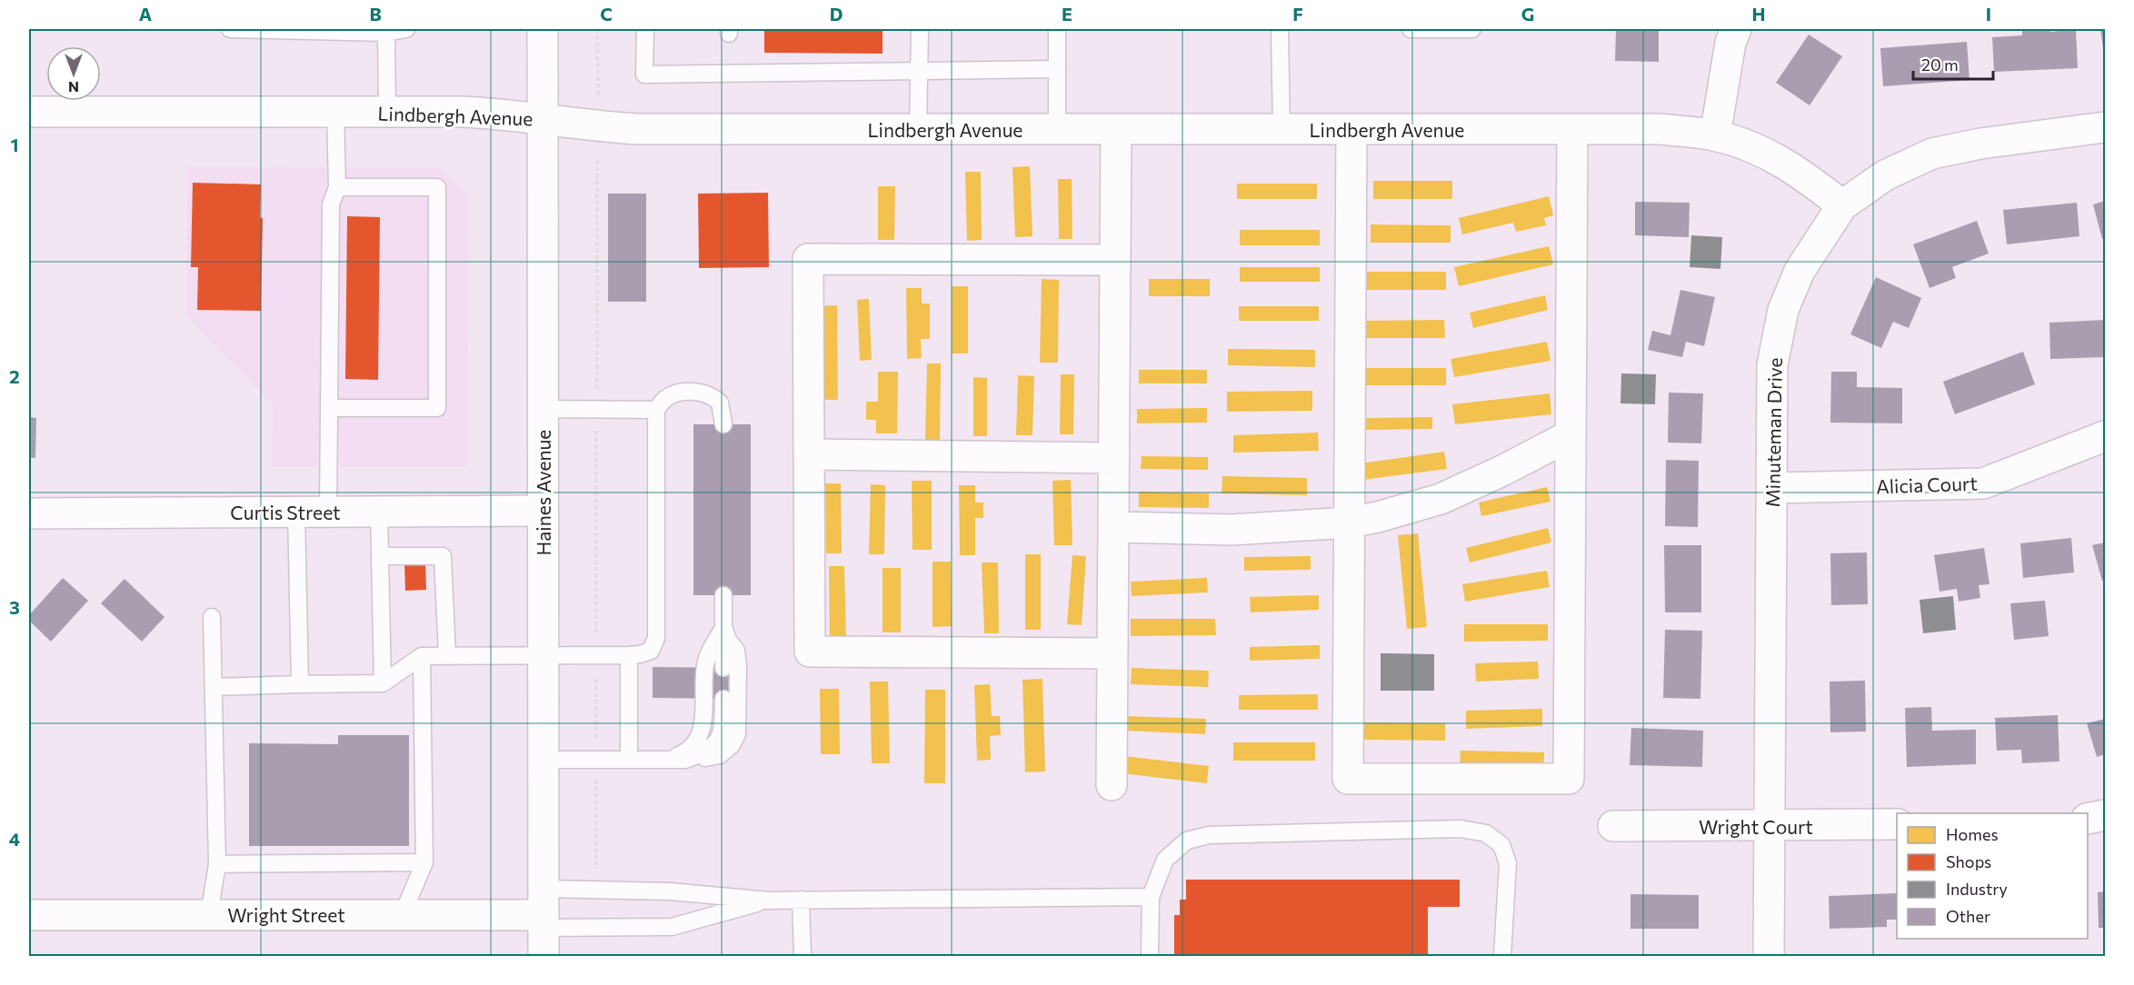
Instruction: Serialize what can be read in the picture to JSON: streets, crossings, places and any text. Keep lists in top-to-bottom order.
{
  "streets": {
    "street": [
      "Lindbergh Avenue",
      "Minuteman Drive",
      "Alicia Court",
      "Haines Avenue",
      "Curtis Street",
      "Wright Court",
      "Wright Street"
    ]
  },
  "crossings": [
    ["Lindbergh Avenue", "Minuteman Drive"],
    ["Lindbergh Avenue", "Haines Avenue"],
    ["Minuteman Drive", "Alicia Court"],
    ["Minuteman Drive", "Wright Court"],
    ["Haines Avenue", "Curtis Street"],
    ["Haines Avenue", "Wright Street"]
  ],
  "legend": [
    "Homes",
    "Shops",
    "Industry",
    "Other"
  ],
  "scale_bar": "20 m",
  "north": "bottom",
  "grid": {
    "columns": [
      "A",
      "B",
      "C",
      "D",
      "E",
      "F",
      "G",
      "H",
      "I"
    ],
    "rows": [
      "1",
      "2",
      "3",
      "4"
    ]
  }
}
